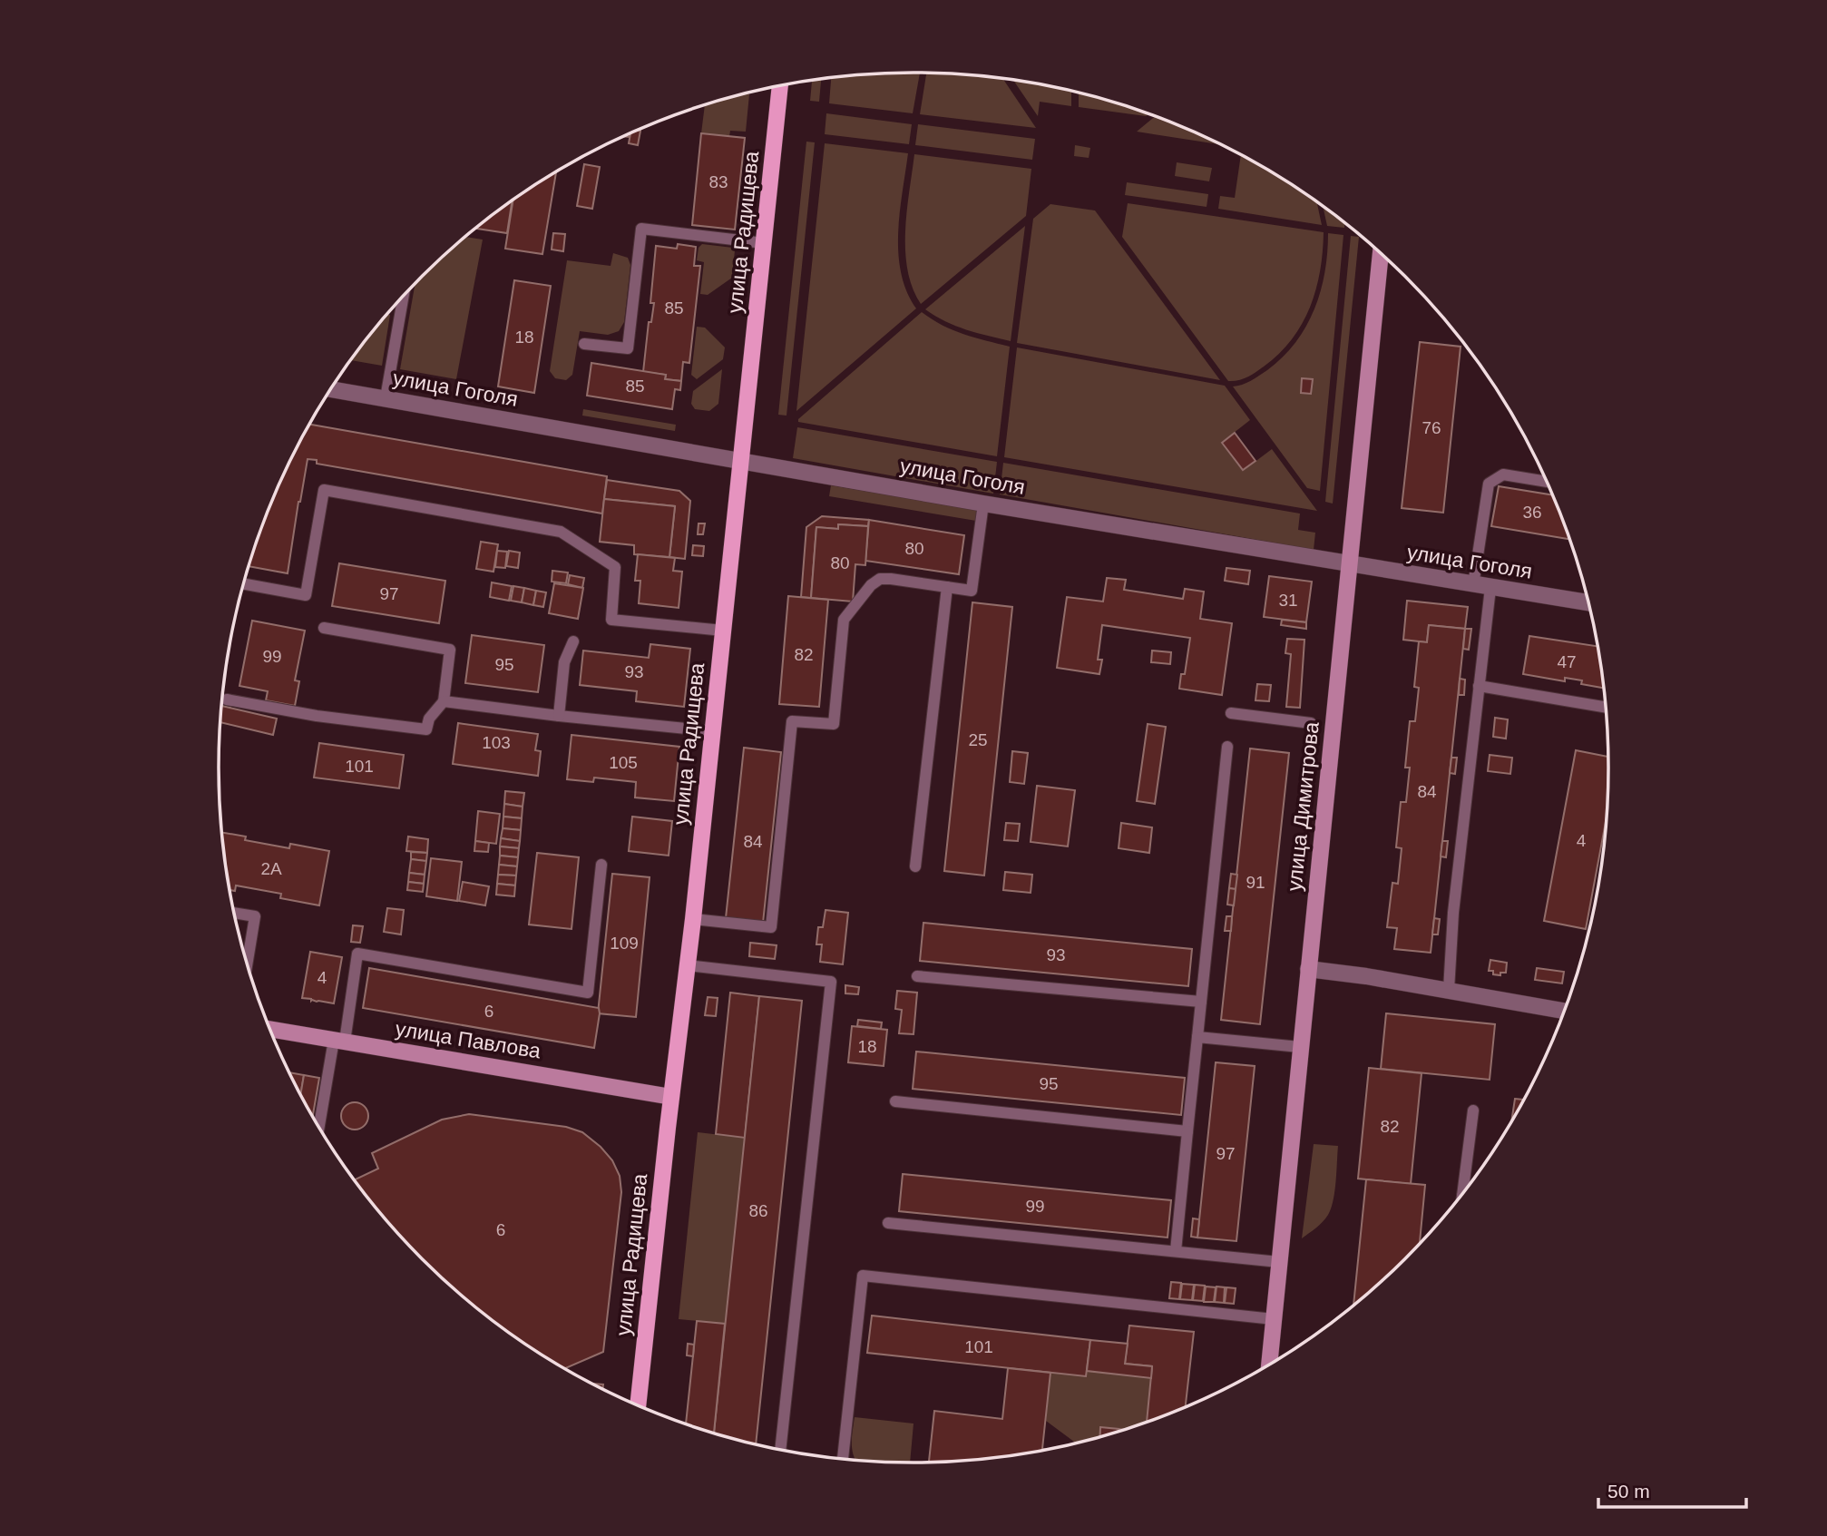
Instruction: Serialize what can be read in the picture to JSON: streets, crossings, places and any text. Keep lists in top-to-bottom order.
{
  "streets": {
    "main road": ["улица Радищева", "улица Димитрова", "улица Павлова"],
    "street": ["улица Гоголя"]
  },
  "crossings": [
    ["улица Радищева", "улица Гоголя"],
    ["улица Радищева", "улица Павлова"],
    ["улица Гоголя", "улица Димитрова"]
  ],
  "house_numbers": [
    "83",
    "85",
    "18",
    "85",
    "76",
    "36",
    "80",
    "80",
    "97",
    "31",
    "82",
    "99",
    "47",
    "95",
    "93",
    "25",
    "103",
    "105",
    "101",
    "84",
    "4",
    "84",
    "2А",
    "91",
    "109",
    "93",
    "4",
    "6",
    "18",
    "95",
    "82",
    "97",
    "99",
    "86",
    "6",
    "101"
  ],
  "scale_bar": "50 m"
}
